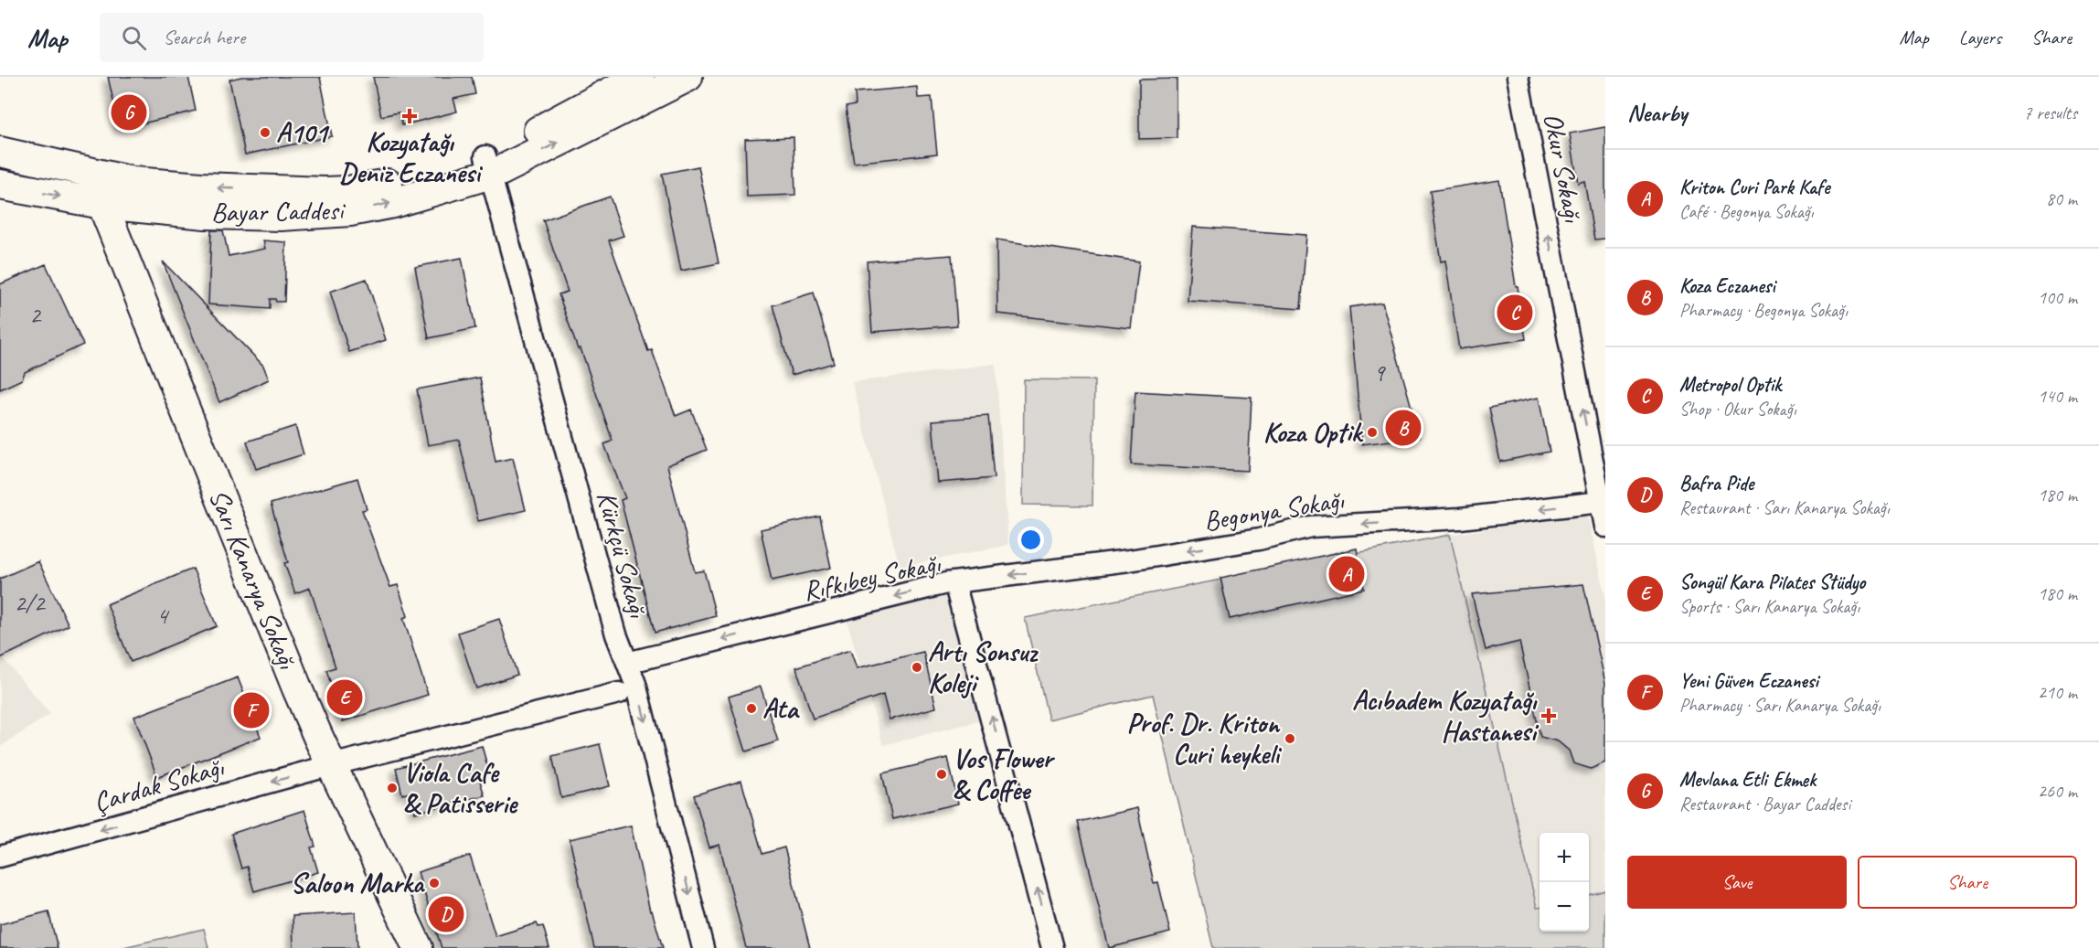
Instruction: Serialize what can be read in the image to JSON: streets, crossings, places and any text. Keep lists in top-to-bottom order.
{
  "streets": {
    "main road": ["Bayar Caddesi", "Sarı Kanarya Sokağı"],
    "street": [
      "Okur Sokağı",
      "Begonya Sokağı",
      "Kürkçü Sokağı",
      "Rıfkıbey Sokağı",
      "Çardak Sokağı"
    ]
  },
  "crossings": [
    ["Okur Sokağı", "Begonya Sokağı"],
    ["Bayar Caddesi", "Kürkçü Sokağı"],
    ["Bayar Caddesi", "Sarı Kanarya Sokağı"],
    ["Begonya Sokağı", "Rıfkıbey Sokağı"],
    ["Kürkçü Sokağı", "Rıfkıbey Sokağı"],
    ["Sarı Kanarya Sokağı", "Çardak Sokağı"]
  ],
  "one_way": [
    "Okur Sokağı",
    "Begonya Sokağı",
    "Kürkçü Sokağı",
    "Çardak Sokağı"
  ],
  "places": {
    "health": ["Kozyatağı Deniz Eczanesi", "Acıbadem Kozyatağı Hastanesi"],
    "other": [
      "A101",
      "Koza Optik",
      "Artı Sonsuz Koleji",
      "Ata",
      "Prof. Dr. Kriton Curi heykeli",
      "Vos Flower & Coffee",
      "Viola Cafe & Patisserie",
      "Saloon Marka"
    ]
  },
  "house_numbers": [
    "2",
    "9",
    "2/2",
    "4"
  ],
  "page": {
    "header": "Map",
    "search": "Search here",
    "nav": ["Map", "Layers", "Share"],
    "heading": ["Nearby", "7 results"],
    "pins": [
      "G",
      "C",
      "B",
      "A",
      "E",
      "F",
      "D"
    ],
    "list": [
      {
        "mark": "A",
        "name": "Kriton Curi Park Kafe",
        "note": "Café · Begonya Sokağı",
        "value": "80 m"
      },
      {
        "mark": "B",
        "name": "Koza Eczanesi",
        "note": "Pharmacy · Begonya Sokağı",
        "value": "100 m"
      },
      {
        "mark": "C",
        "name": "Metropol Optik",
        "note": "Shop · Okur Sokağı",
        "value": "140 m"
      },
      {
        "mark": "D",
        "name": "Bafra Pide",
        "note": "Restaurant · Sarı Kanarya Sokağı",
        "value": "180 m"
      },
      {
        "mark": "E",
        "name": "Songül Kara Pilates Stüdyo",
        "note": "Sports · Sarı Kanarya Sokağı",
        "value": "180 m"
      },
      {
        "mark": "F",
        "name": "Yeni Güven Eczanesi",
        "note": "Pharmacy · Sarı Kanarya Sokağı",
        "value": "210 m"
      },
      {
        "mark": "G",
        "name": "Mevlana Etli Ekmek",
        "note": "Restaurant · Bayar Caddesi",
        "value": "260 m"
      }
    ],
    "map_buttons": ["+", "−"],
    "buttons": ["Save", "Share"]
  }
}
